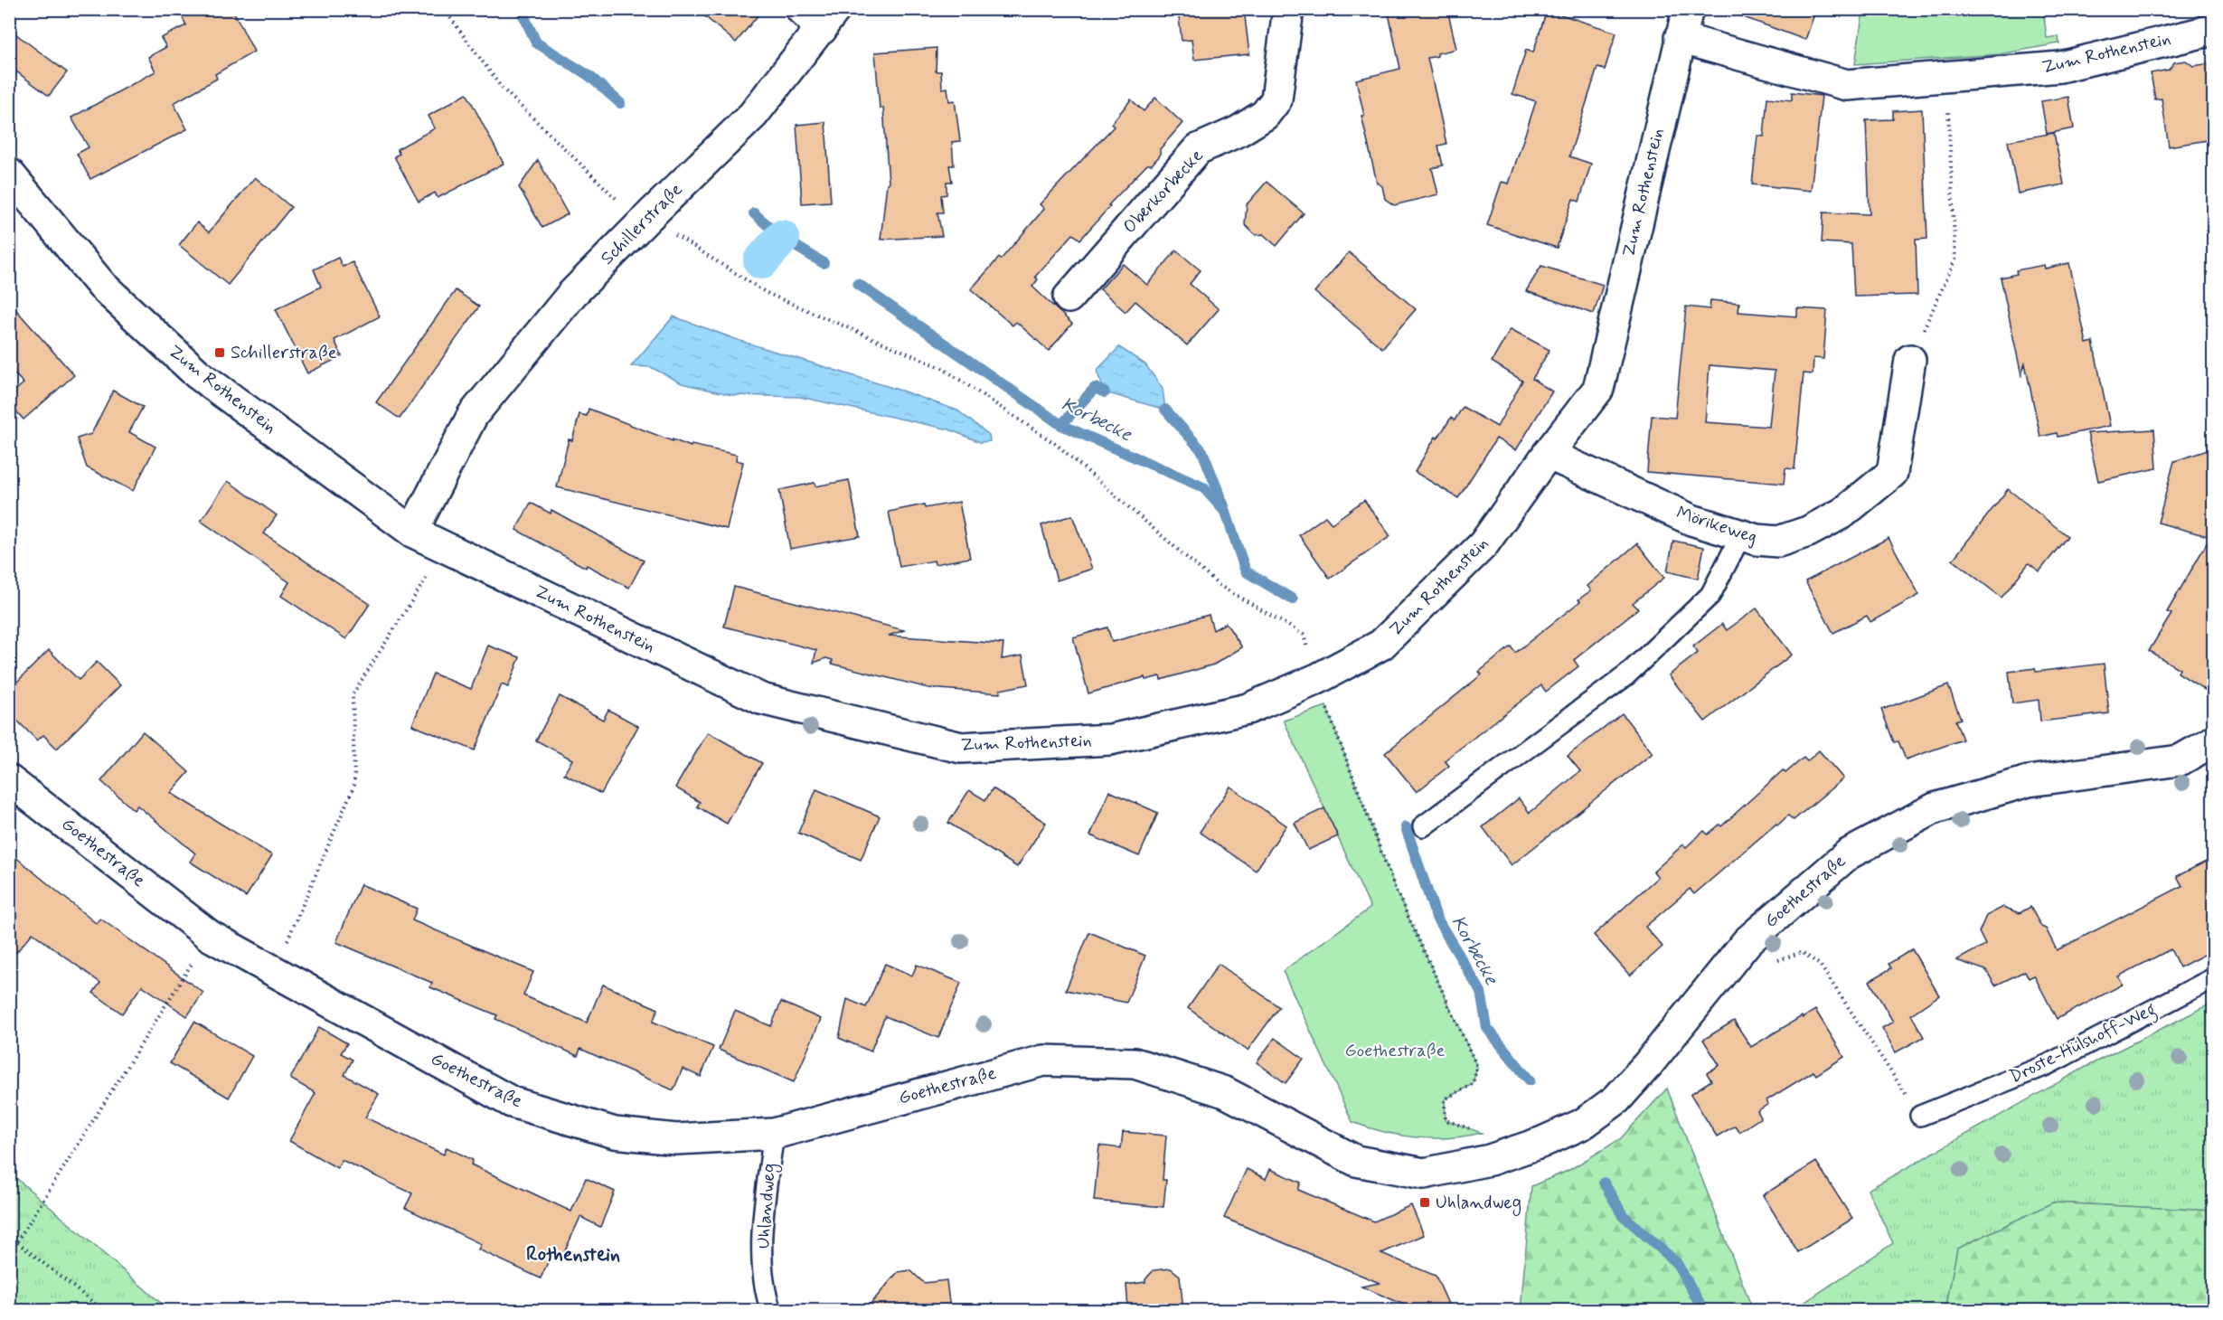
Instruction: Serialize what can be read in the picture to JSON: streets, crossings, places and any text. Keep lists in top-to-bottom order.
{
  "streets": {
    "street": [
      "Zum Rothenstein",
      "Oberkorbecke",
      "Schillerstraße",
      "Mörikeweg",
      "Goethestraße"
    ],
    "lane": ["Droste-Hülshoff-Weg", "Uhlandweg"]
  },
  "crossings": [
    ["Zum Rothenstein", "Schillerstraße"],
    ["Zum Rothenstein", "Mörikeweg"],
    ["Goethestraße", "Uhlandweg"]
  ],
  "districts": ["Rothenstein"],
  "water": ["Korbecke"],
  "parks": ["Goethestraße"],
  "places": {
    "transit": ["Schillerstraße", "Uhlandweg"]
  }
}
